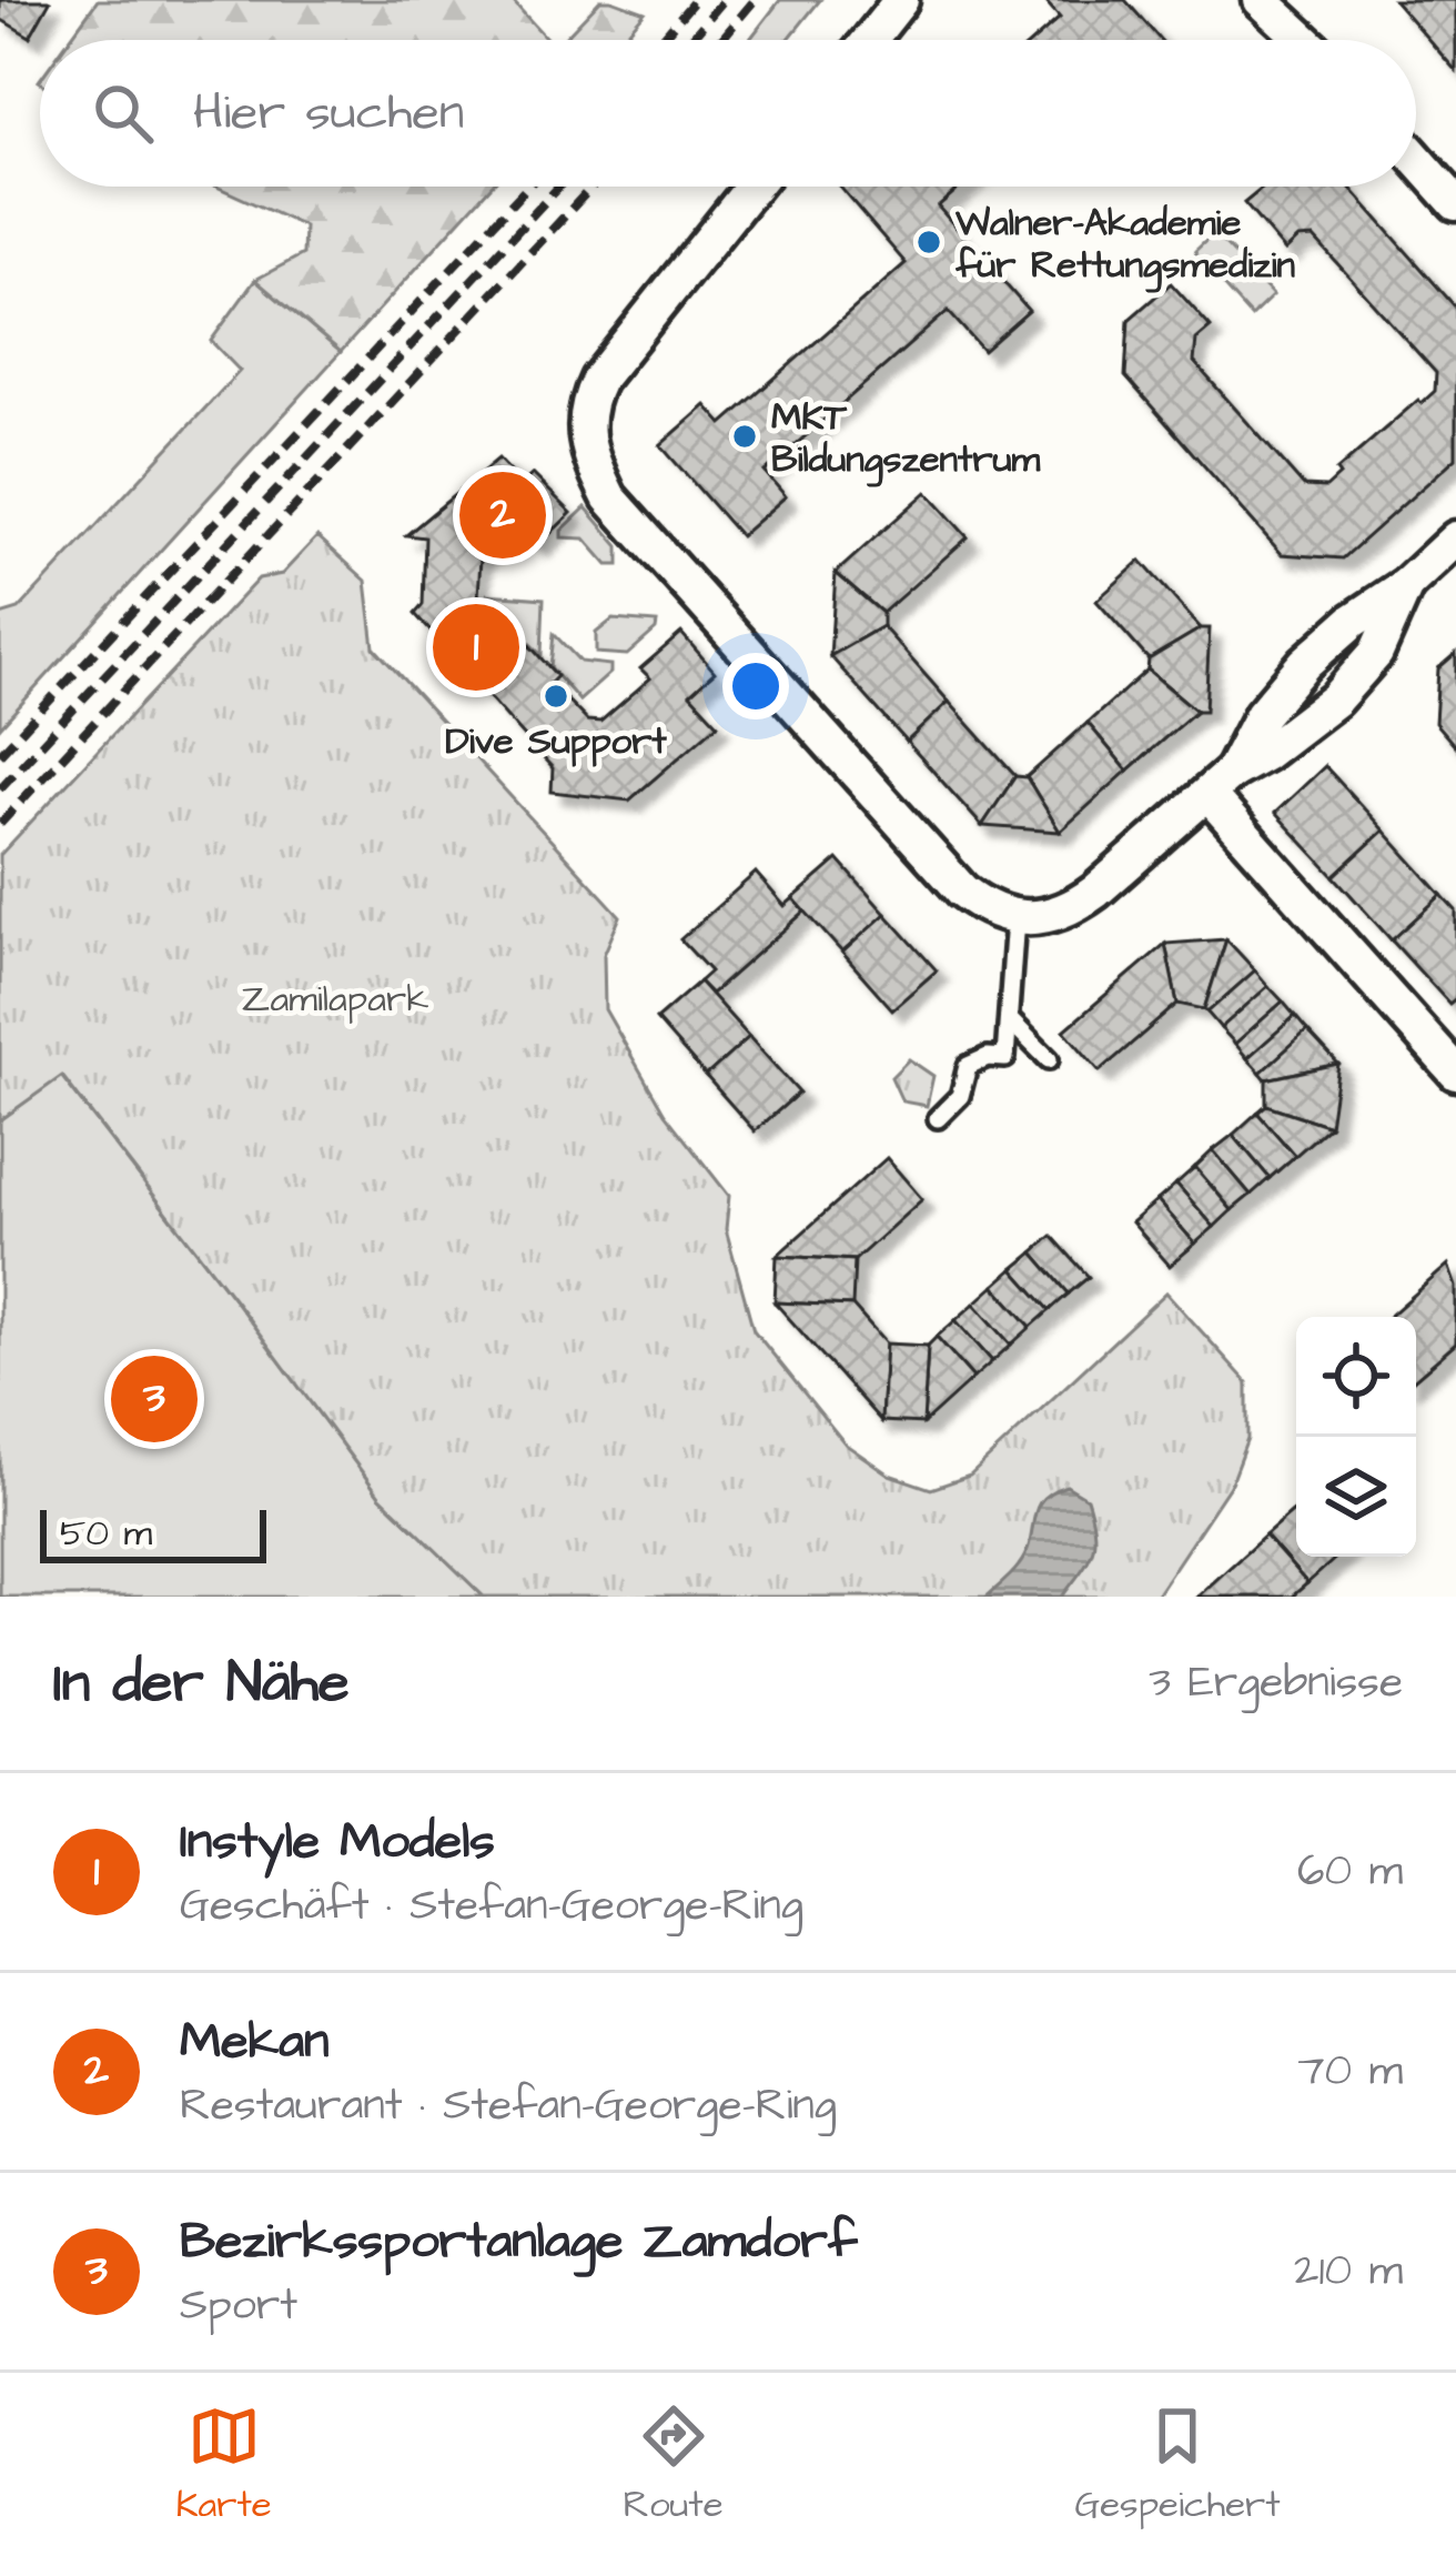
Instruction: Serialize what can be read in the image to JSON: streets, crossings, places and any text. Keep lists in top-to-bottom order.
{
  "parks": ["Zamilapark"],
  "places": ["Walner-Akademie für Rettungsmedizin", "MKT Bildungszentrum", "Dive Support"],
  "scale_bar": "50 m",
  "page": {
    "search": "Hier suchen",
    "pins": ["2", "1", "3"],
    "scale": "50 m",
    "heading": ["In der Nähe", "3 Ergebnisse"],
    "list": [
      {
        "mark": "1",
        "name": "Instyle Models",
        "note": "Geschäft · Stefan-George-Ring",
        "value": "60 m"
      },
      {
        "mark": "2",
        "name": "Mekan",
        "note": "Restaurant · Stefan-George-Ring",
        "value": "70 m"
      },
      {
        "mark": "3",
        "name": "Bezirkssportanlage Zamdorf",
        "note": "Sport",
        "value": "210 m"
      }
    ],
    "nav": ["Karte", "Route", "Gespeichert"]
  }
}
